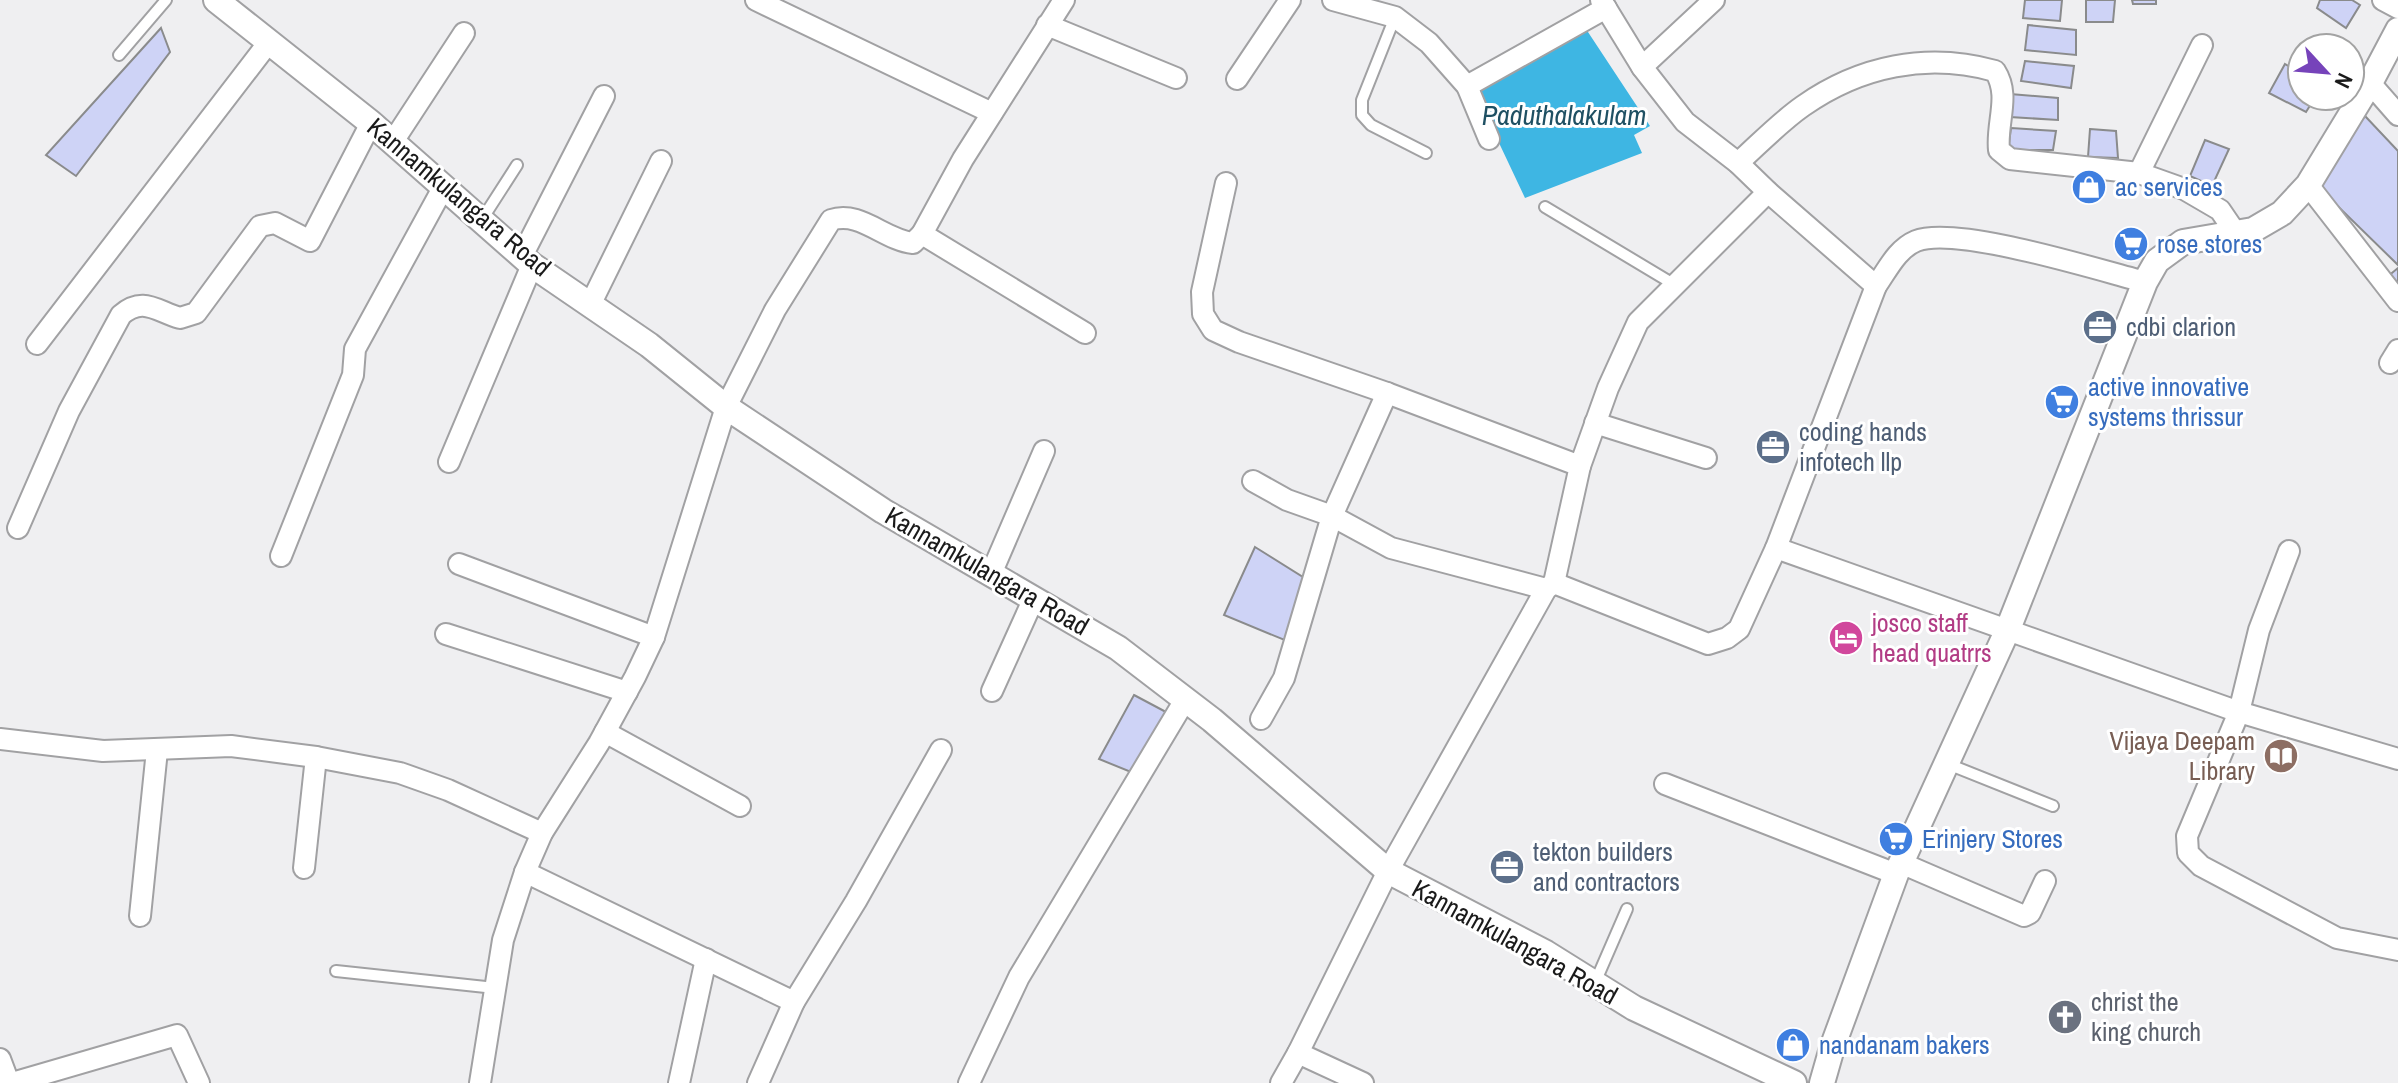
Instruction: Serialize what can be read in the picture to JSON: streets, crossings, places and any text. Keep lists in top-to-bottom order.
{
  "streets": {
    "street": ["Kannamkulangara Road"]
  },
  "water": ["Paduthalakulam"],
  "places": {
    "shop": ["ac services", "nandanam bakers"],
    "supermarket": ["rose stores", "active innovative systems thrissur", "Erinjery Stores"],
    "office": ["cdbi clarion", "coding hands infotech llp", "tekton builders and contractors"],
    "hotel": ["josco staff head quatrrs"],
    "library": ["Vijaya Deepam Library"],
    "church": ["christ the king church"]
  },
  "north": "bottom right"
}
